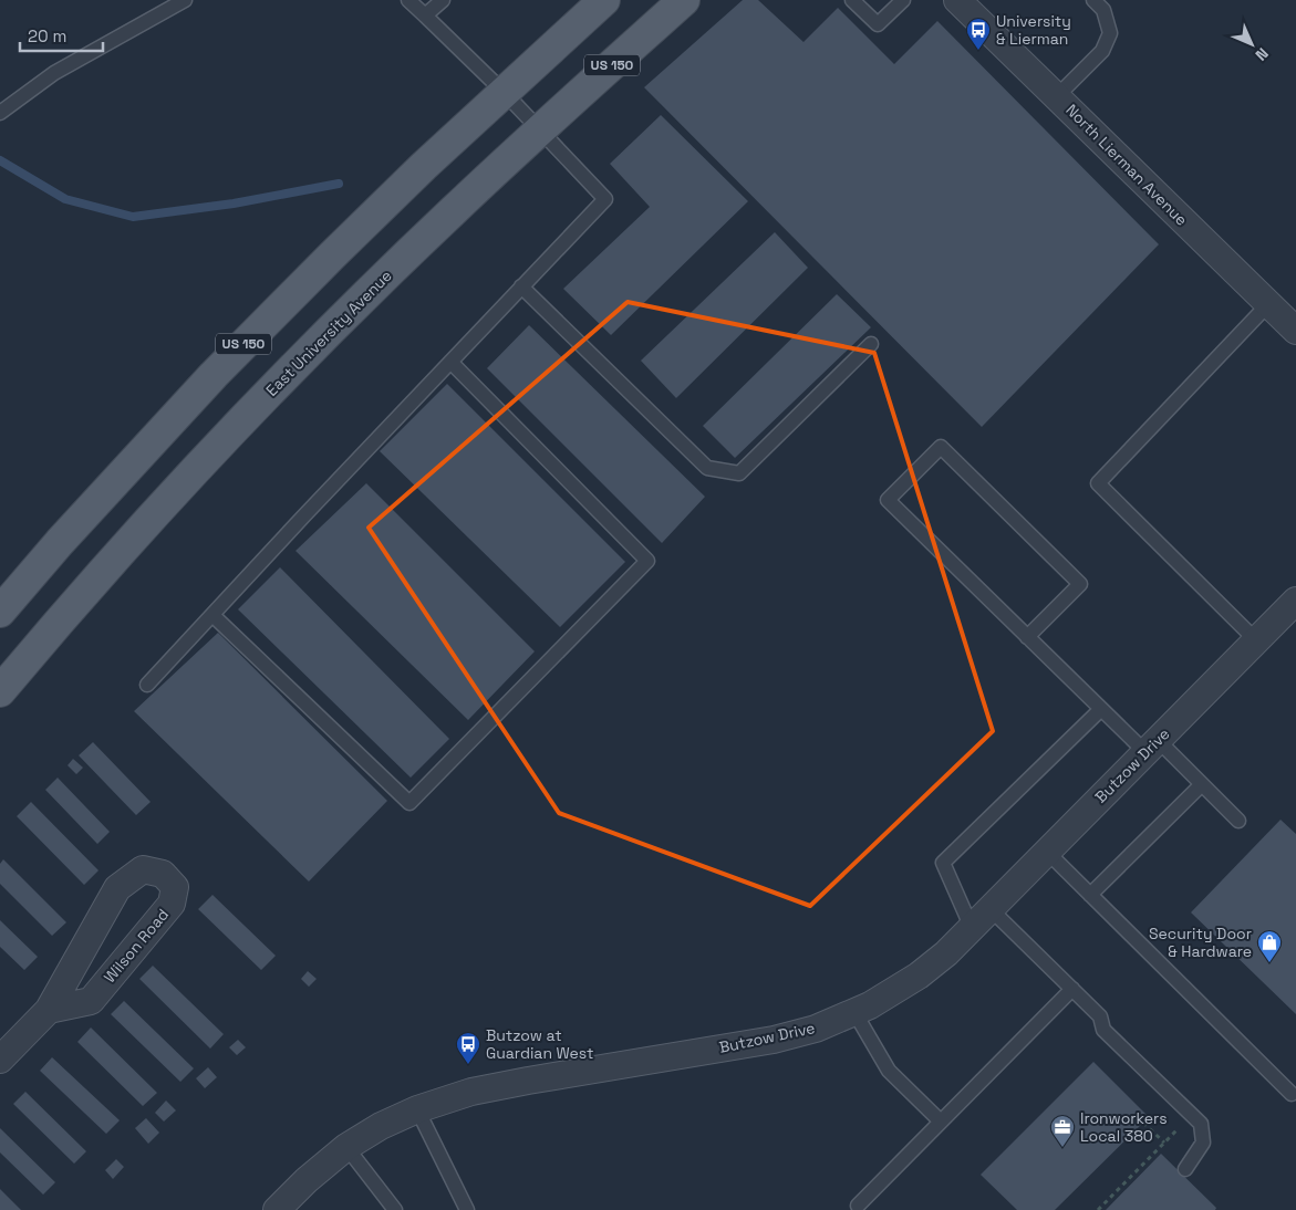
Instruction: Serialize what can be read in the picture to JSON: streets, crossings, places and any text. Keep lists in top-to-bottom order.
{
  "streets": {
    "main road": ["US 150", "East University Avenue"],
    "street": ["North Lierman Avenue", "Butzow Drive", "Wilson Road"]
  },
  "places": {
    "bus stop": ["University & Lierman", "Butzow at Guardian West"],
    "shop": ["Security Door & Hardware"],
    "office": ["Ironworkers Local 380"]
  },
  "scale_bar": "20 m",
  "north": "bottom right"
}
